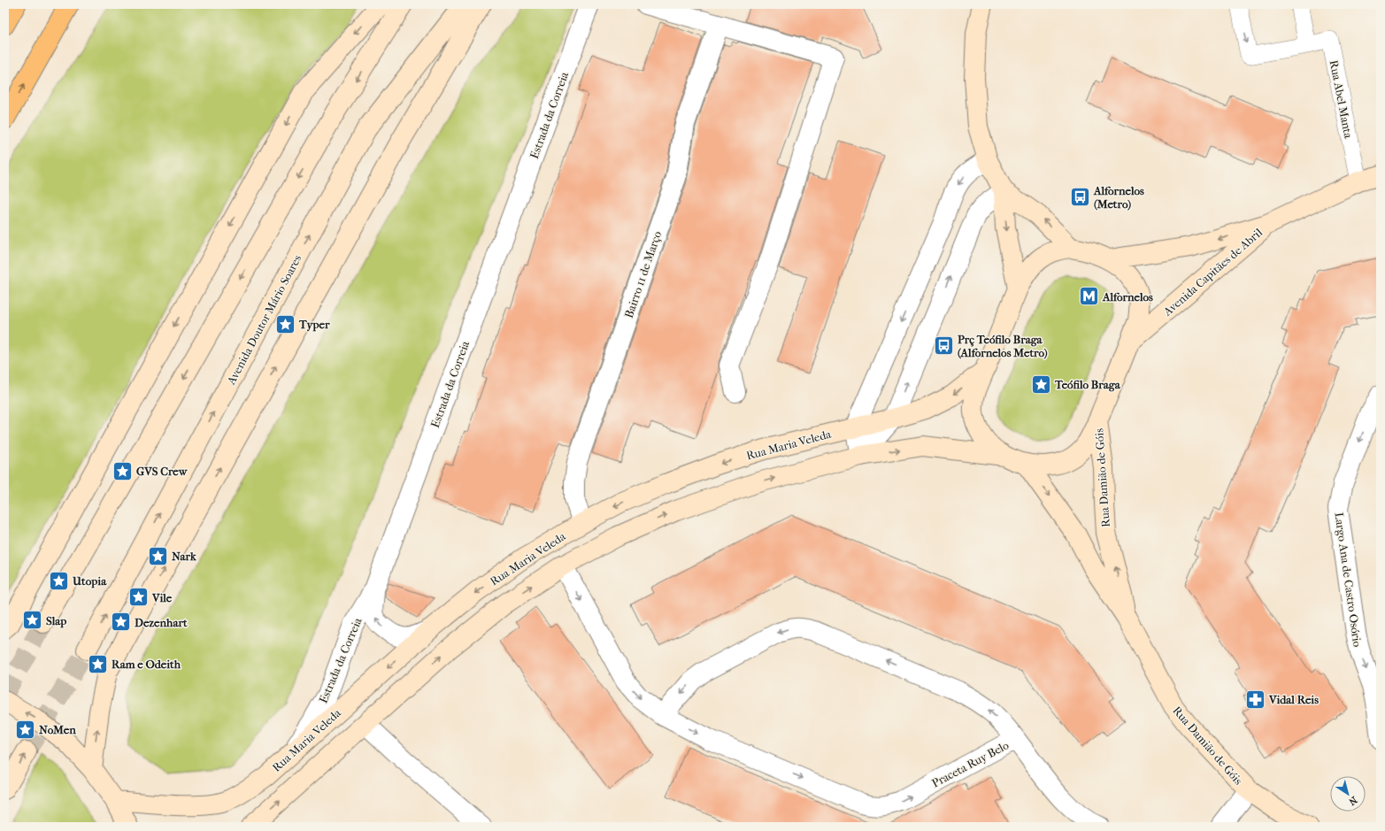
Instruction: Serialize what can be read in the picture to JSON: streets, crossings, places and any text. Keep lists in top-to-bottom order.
{
  "streets": {
    "street": [
      "Estrada da Correia",
      "Avenida Capitães de Abril",
      "Bairro 11 de Março",
      "Avenida Doutor Mário Soares",
      "Rua Maria Veleda",
      "Rua Damião de Góis",
      "Largo Ana de Castro Osório",
      "Praceta Ruy Belo"
    ],
    "lane": ["Rua Abel Manta"]
  },
  "crossings": [
    ["Estrada da Correia", "Rua Maria Veleda"],
    ["Bairro 11 de Março", "Rua Maria Veleda"]
  ],
  "one_way": ["Avenida Capitães de Abril", "Largo Ana de Castro Osório"],
  "places": {
    "bus stop": ["Alfornelos (Metro)", "Prç Teófilo Braga (Alfornelos Metro)"],
    "metro station": ["Alfornelos"],
    "place": [
      "Typer",
      "Teófilo Braga",
      "GVS Crew",
      "Nark",
      "Utopia",
      "Vile",
      "Slap",
      "Dezenhart",
      "Ram e Odeith",
      "NoMen"
    ],
    "pharmacy": ["Vidal Reis"]
  },
  "north": "bottom right"
}
